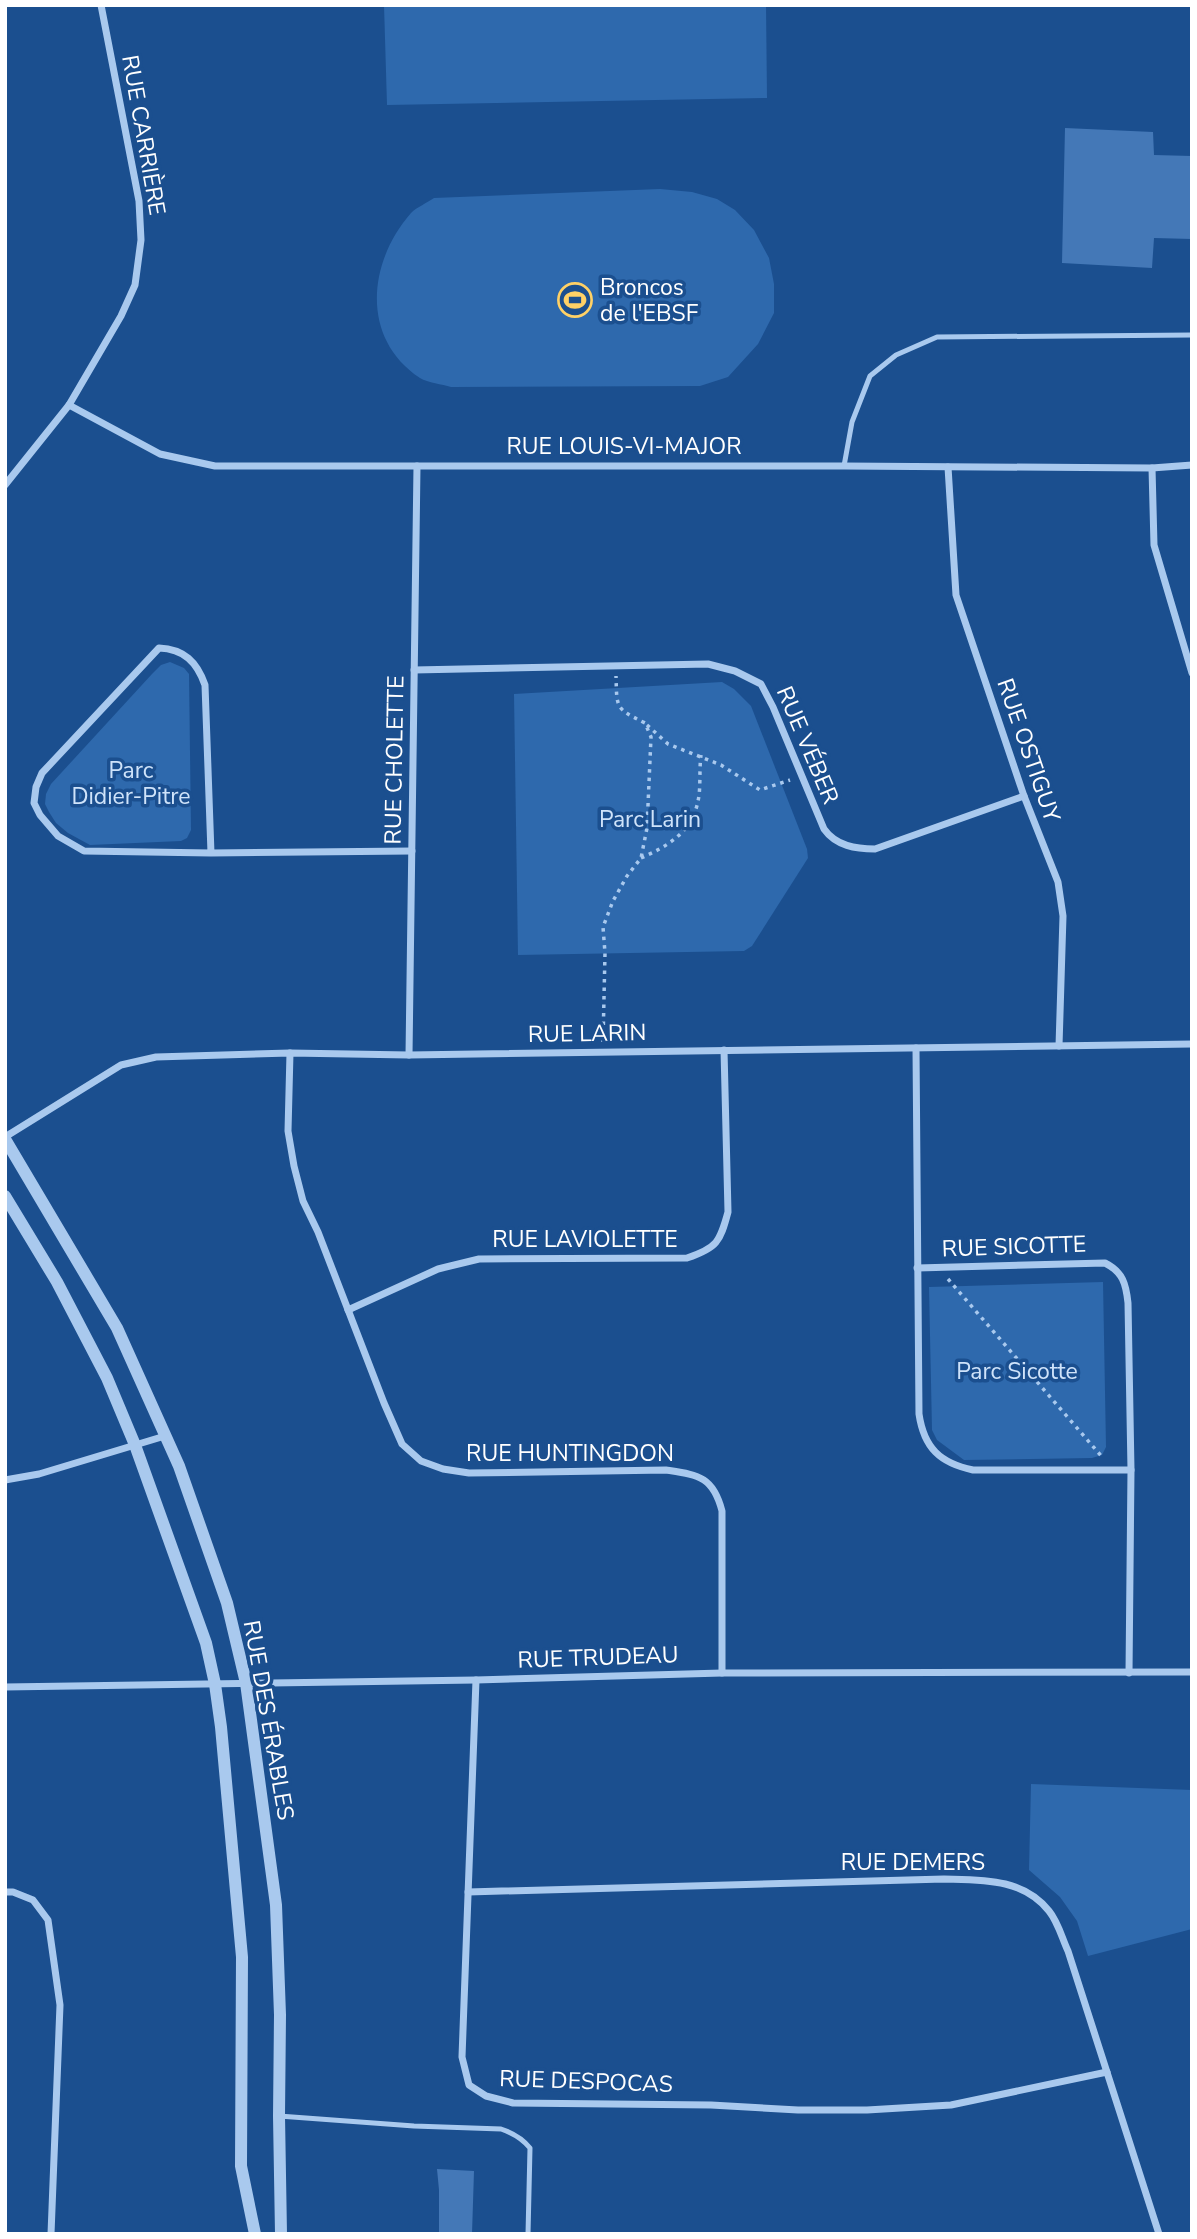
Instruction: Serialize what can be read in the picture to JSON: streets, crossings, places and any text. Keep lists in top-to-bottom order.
{
  "streets": {
    "street": [
      "RUE CARRIÈRE",
      "RUE LOUIS-VI-MAJOR",
      "RUE VÉBER",
      "RUE OSTIGUY",
      "RUE CHOLETTE",
      "RUE LARIN",
      "RUE LAVIOLETTE",
      "RUE SICOTTE",
      "RUE HUNTINGDON",
      "RUE TRUDEAU",
      "RUE DES ÉRABLES",
      "RUE DEMERS",
      "RUE DESPOCAS"
    ]
  },
  "crossings": [
    ["RUE CARRIÈRE", "RUE LOUIS-VI-MAJOR"],
    ["RUE LOUIS-VI-MAJOR", "RUE OSTIGUY"],
    ["RUE LOUIS-VI-MAJOR", "RUE CHOLETTE"],
    ["RUE VÉBER", "RUE OSTIGUY"],
    ["RUE VÉBER", "RUE CHOLETTE"],
    ["RUE OSTIGUY", "RUE LARIN"],
    ["RUE CHOLETTE", "RUE LARIN"],
    ["RUE LARIN", "RUE LAVIOLETTE"],
    ["RUE LARIN", "RUE SICOTTE"],
    ["RUE LARIN", "RUE HUNTINGDON"],
    ["RUE LARIN", "RUE DES ÉRABLES"],
    ["RUE LAVIOLETTE", "RUE HUNTINGDON"],
    ["RUE SICOTTE", "RUE TRUDEAU"],
    ["RUE HUNTINGDON", "RUE TRUDEAU"],
    ["RUE TRUDEAU", "RUE DES ÉRABLES"],
    ["RUE TRUDEAU", "RUE DESPOCAS"],
    ["RUE DEMERS", "RUE DESPOCAS"]
  ],
  "parks": ["Parc Didier-Pitre", "Parc Larin", "Parc Sicotte"],
  "places": {
    "sports": ["Broncos de l'EBSF"]
  }
}
